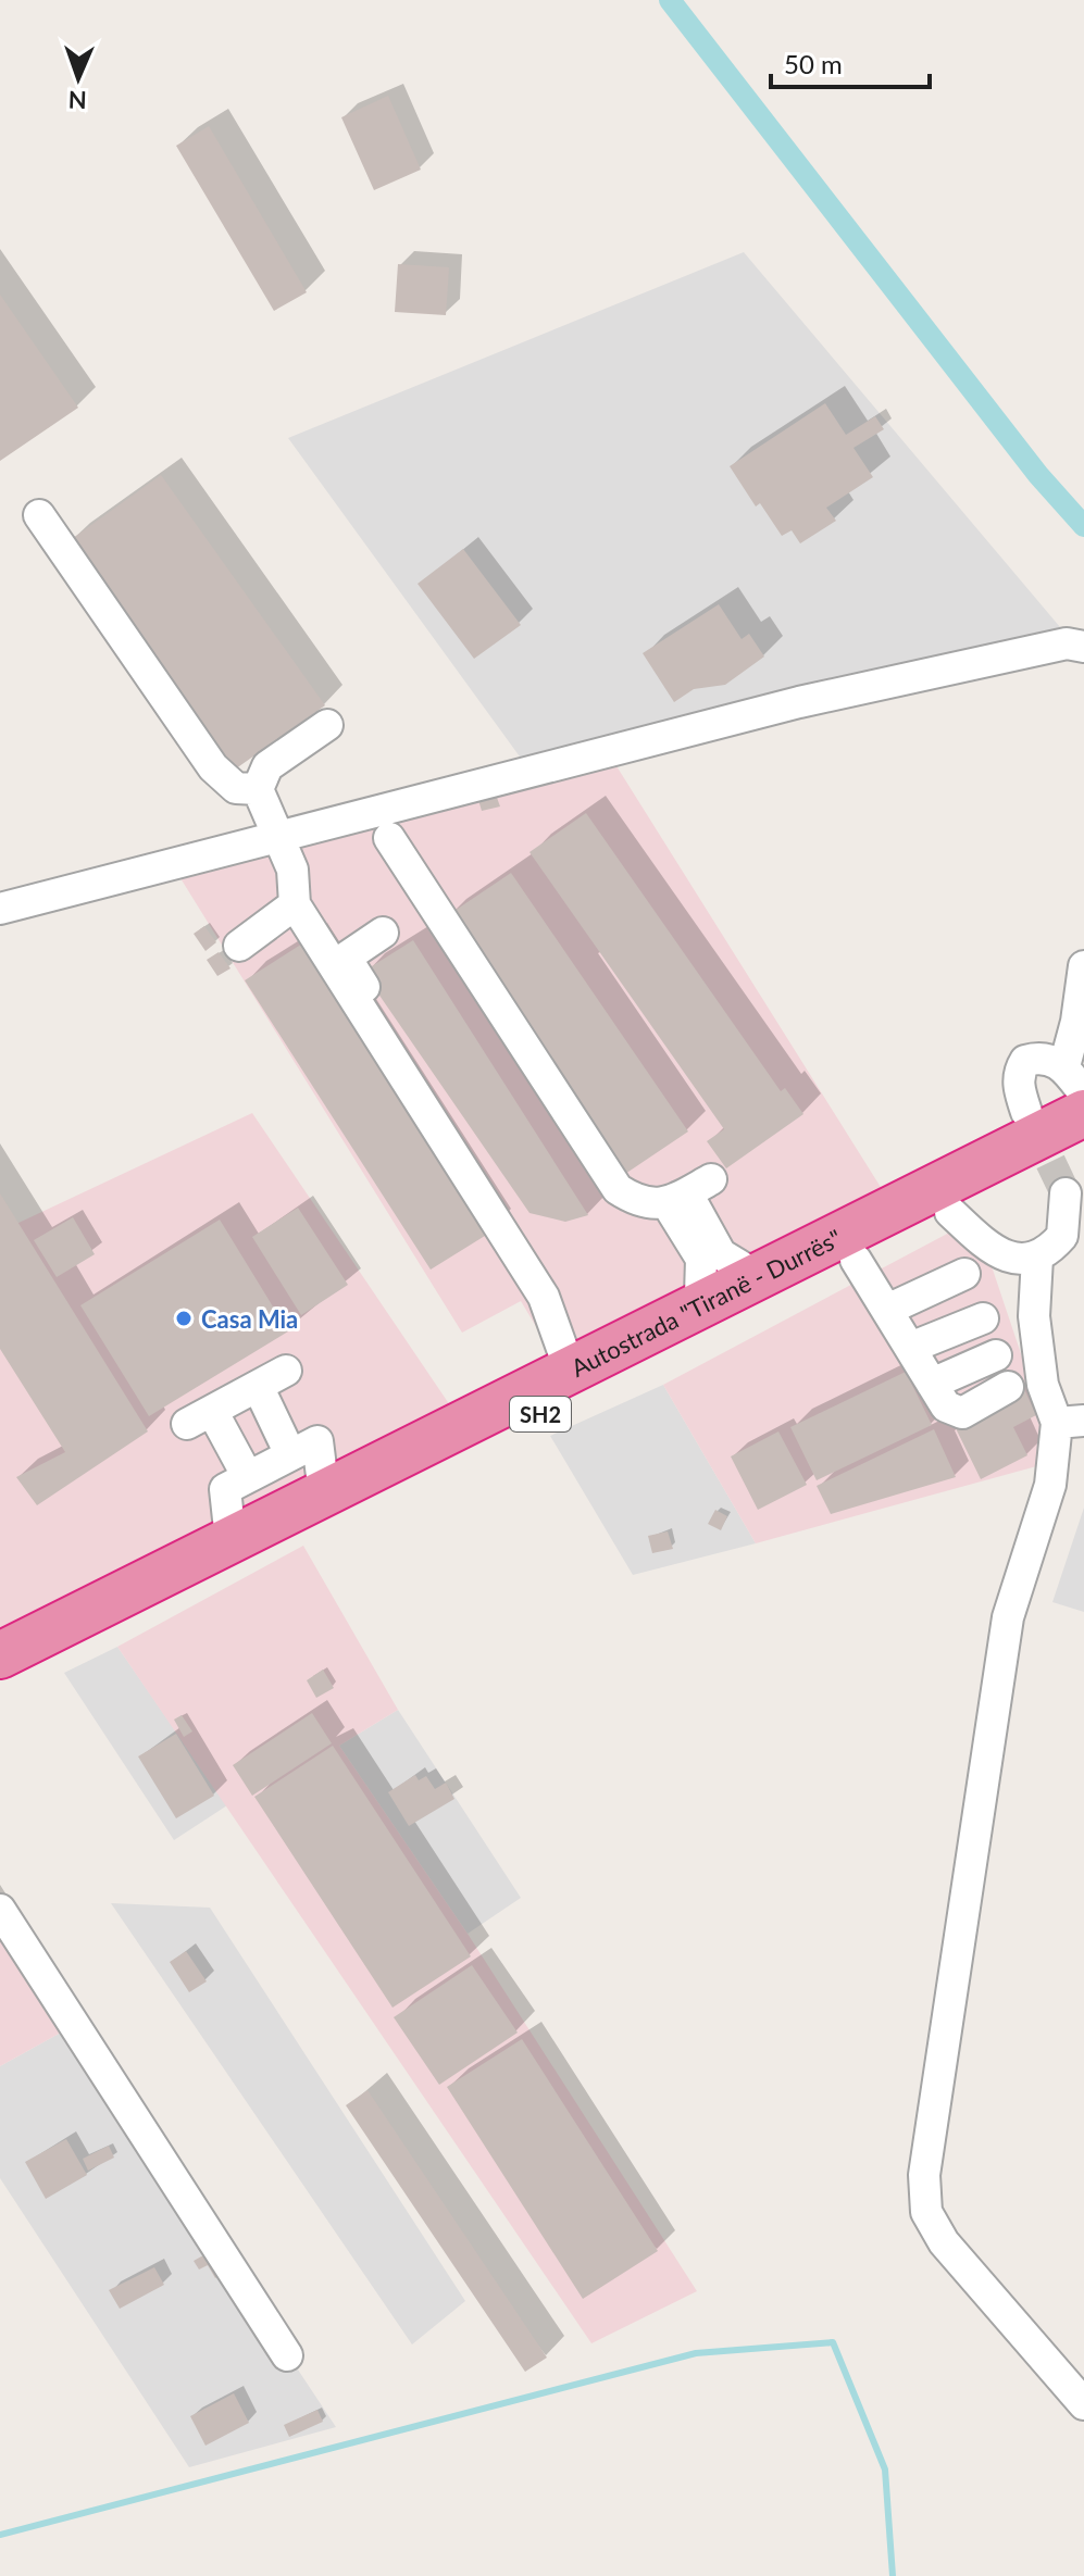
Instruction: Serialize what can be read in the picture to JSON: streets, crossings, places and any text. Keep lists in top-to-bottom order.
{
  "streets": {
    "highway": ["Autostrada \"Tiranë - Durrës\"", "SH2"]
  },
  "places": ["Casa Mia"],
  "scale_bar": "50 m",
  "north": "bottom"
}
